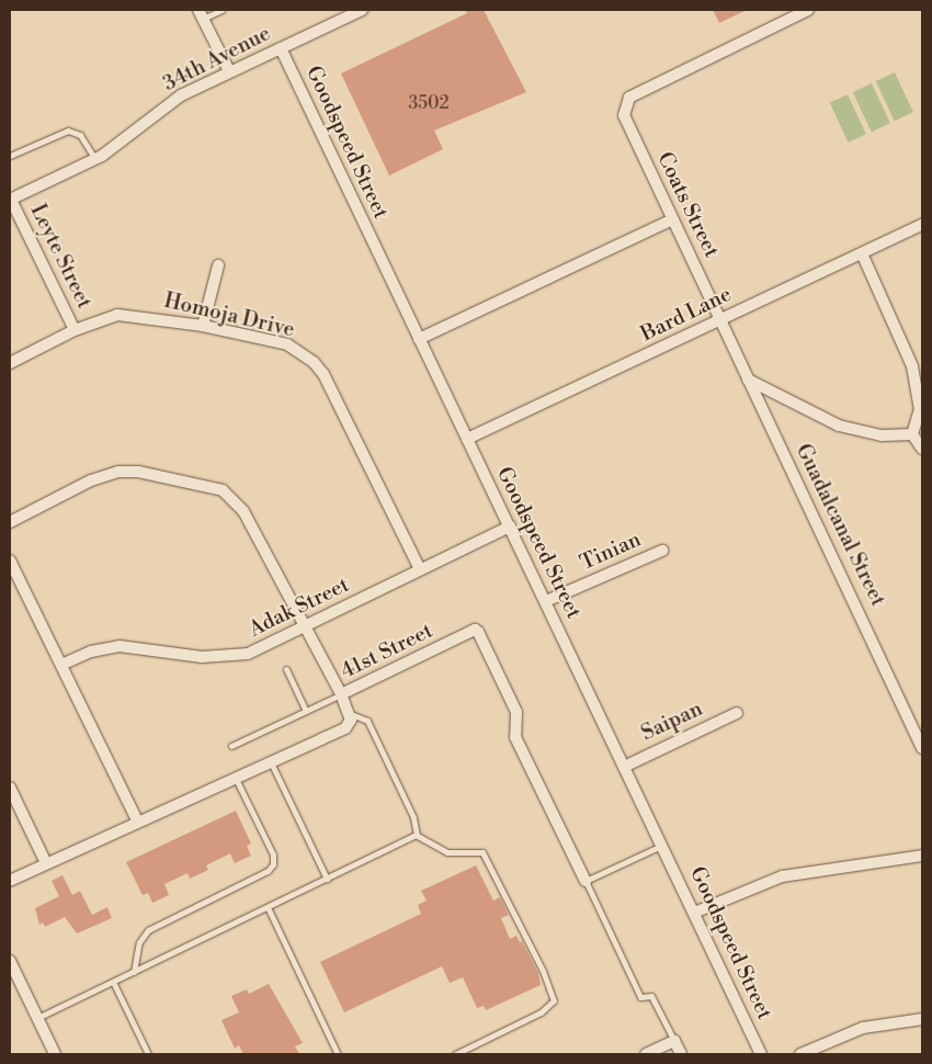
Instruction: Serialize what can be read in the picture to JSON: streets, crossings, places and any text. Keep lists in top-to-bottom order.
{
  "streets": {
    "street": [
      "34th Avenue",
      "Goodspeed Street",
      "Coats Street",
      "Leyte Street",
      "Bard Lane",
      "Homoja Drive",
      "Guadalcanal Street",
      "Tinian",
      "Adak Street",
      "41st Street",
      "Saipan"
    ]
  },
  "crossings": [
    ["34th Avenue", "Goodspeed Street"],
    ["34th Avenue", "Leyte Street"],
    ["Goodspeed Street", "Bard Lane"],
    ["Goodspeed Street", "Tinian"],
    ["Goodspeed Street", "Adak Street"],
    ["Goodspeed Street", "Saipan"],
    ["Coats Street", "Bard Lane"],
    ["Coats Street", "Guadalcanal Street"],
    ["Leyte Street", "Homoja Drive"],
    ["Bard Lane", "Guadalcanal Street"],
    ["Homoja Drive", "Adak Street"]
  ],
  "house_numbers": ["3502"]
}
